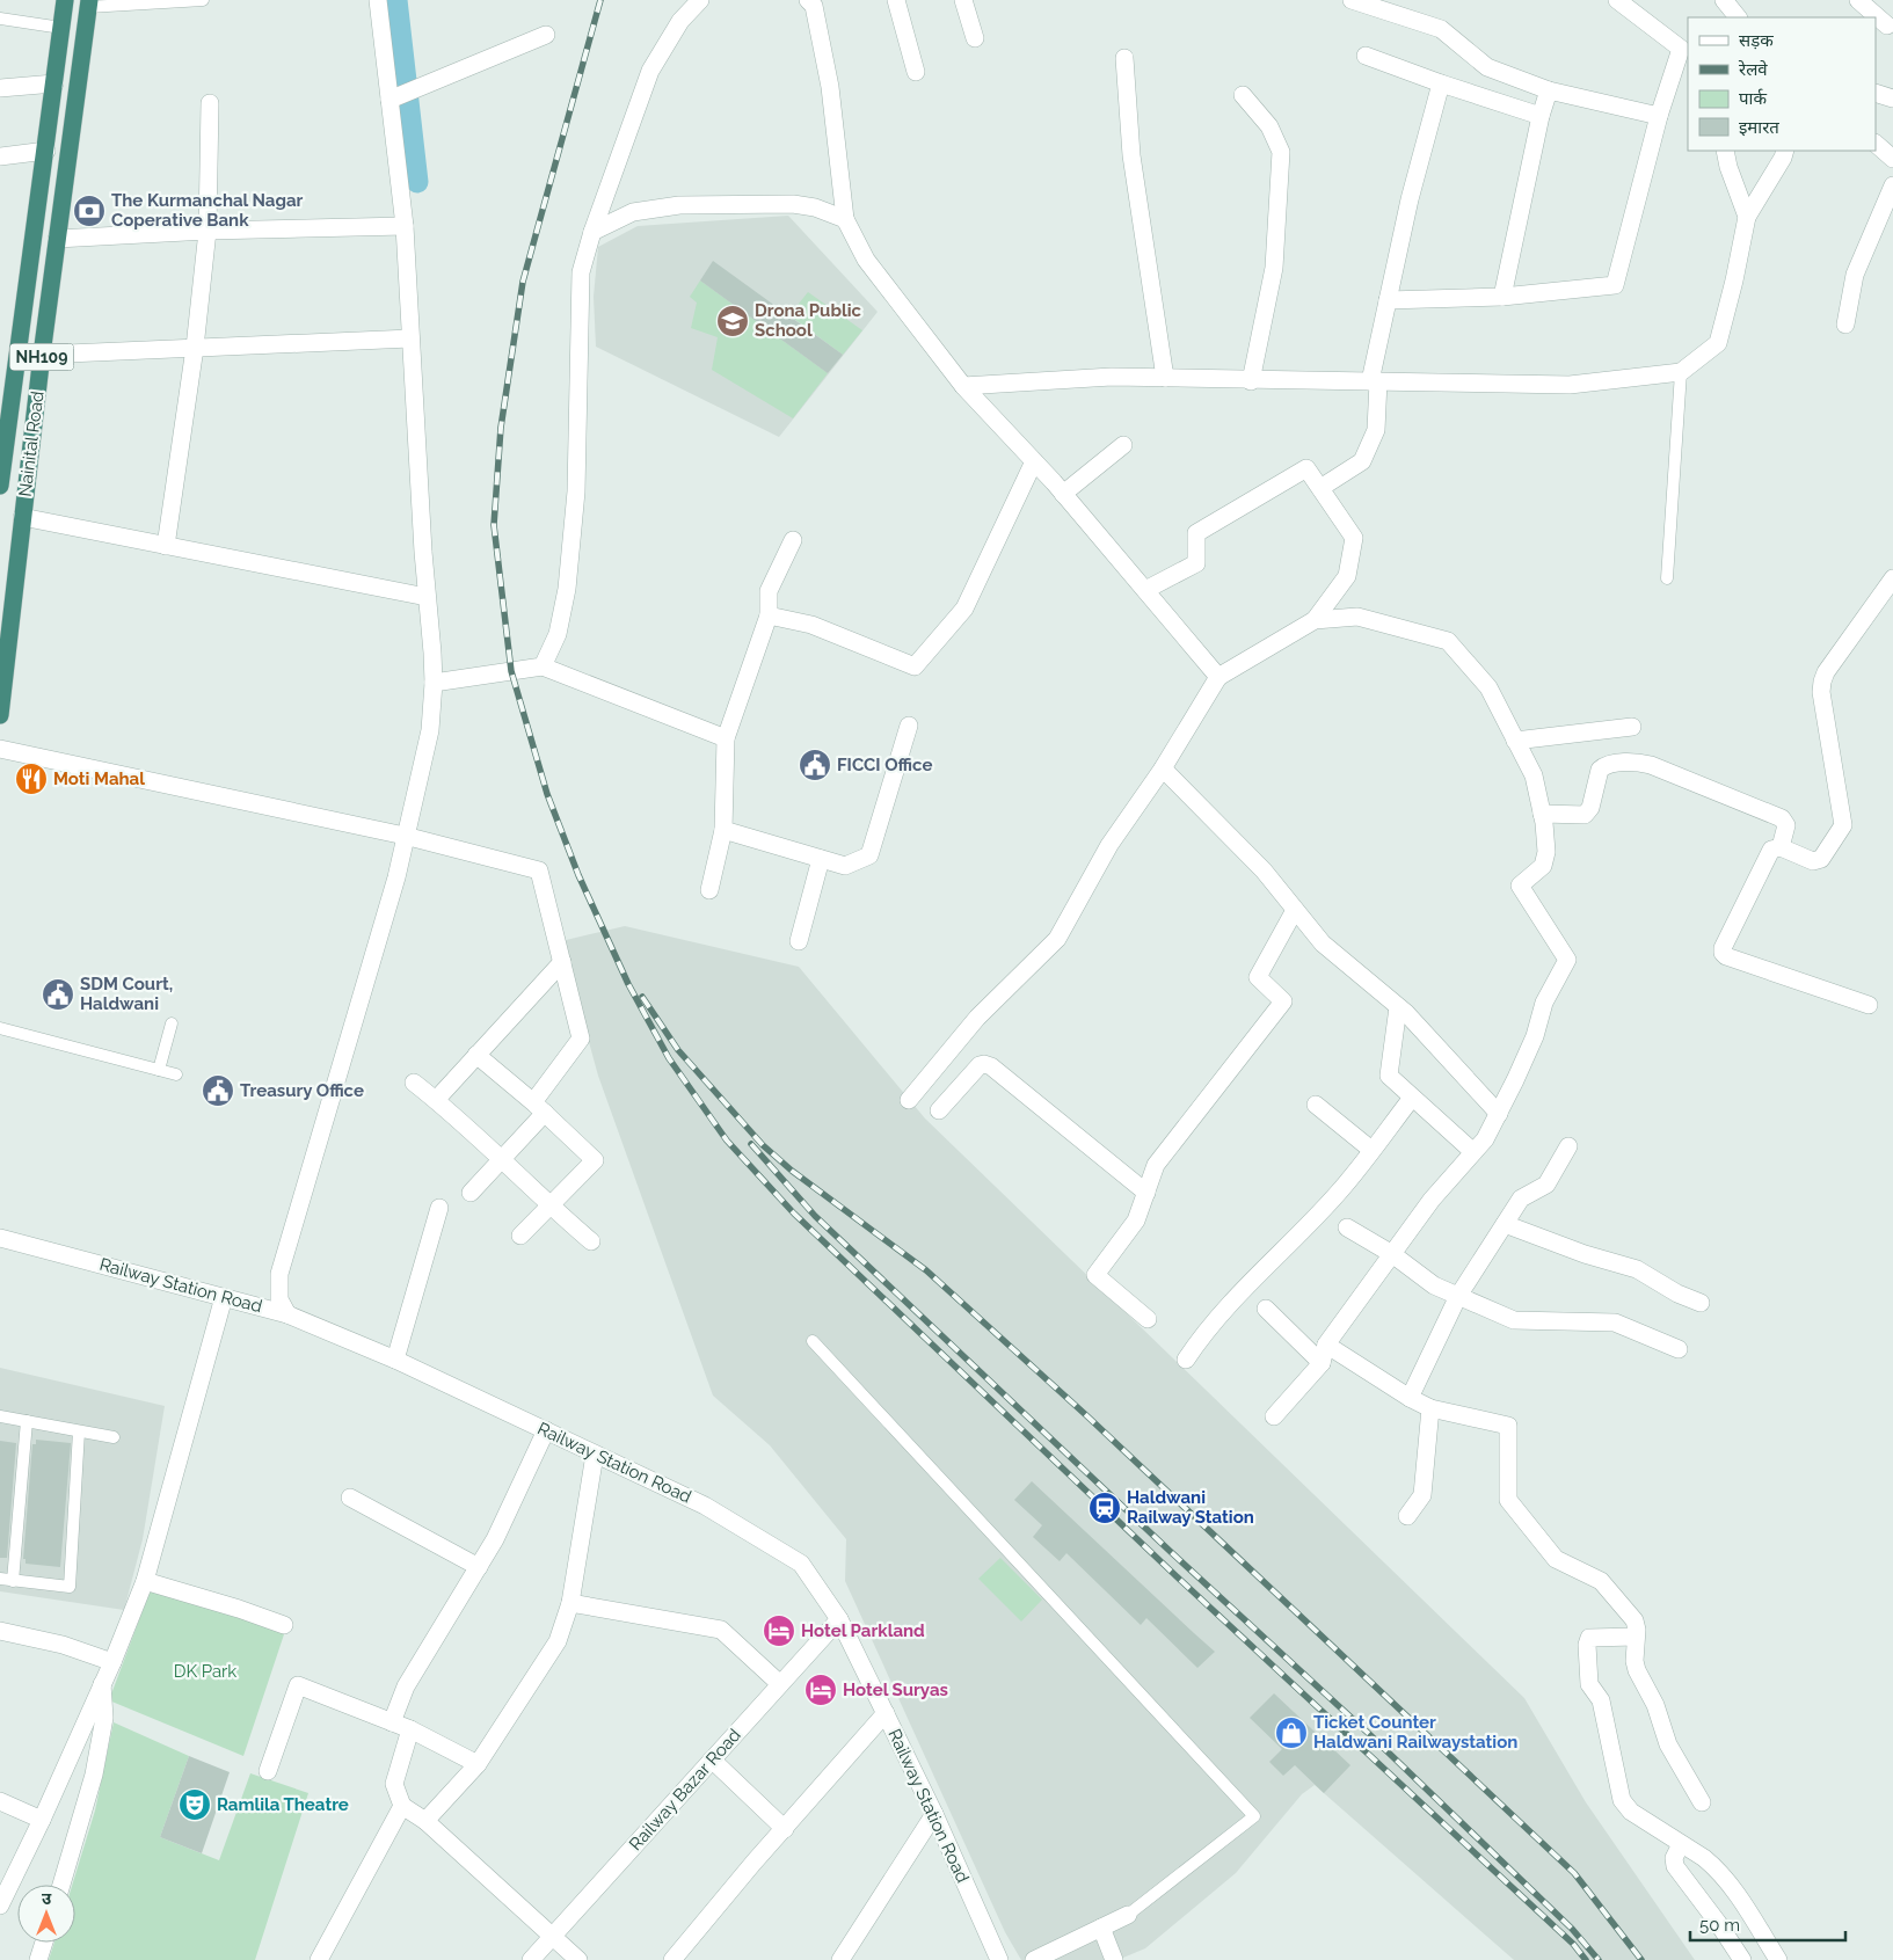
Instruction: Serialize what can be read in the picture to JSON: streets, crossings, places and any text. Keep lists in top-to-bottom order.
{
  "streets": {
    "highway": ["NH109", "Nainital Road"],
    "street": ["Railway Station Road", "Railway Bazar Road"]
  },
  "crossings": [
    ["Railway Station Road", "Railway Bazar Road"]
  ],
  "parks": ["DK Park"],
  "places": {
    "bank": ["The Kurmanchal Nagar Coperative Bank"],
    "school or university": ["Drona Public School"],
    "public building": ["FICCI Office", "SDM Court, Haldwani", "Treasury Office"],
    "restaurant": ["Moti Mahal"],
    "station": ["Haldwani Railway Station"],
    "hotel": ["Hotel Parkland", "Hotel Suryas"],
    "shop": ["Ticket Counter Haldwani Railwaystation"],
    "theatre": ["Ramlila Theatre"]
  },
  "legend": [
    "सड़क",
    "रेलवे",
    "पार्क",
    "इमारत"
  ],
  "scale_bar": "50 m",
  "north": "top"
}
